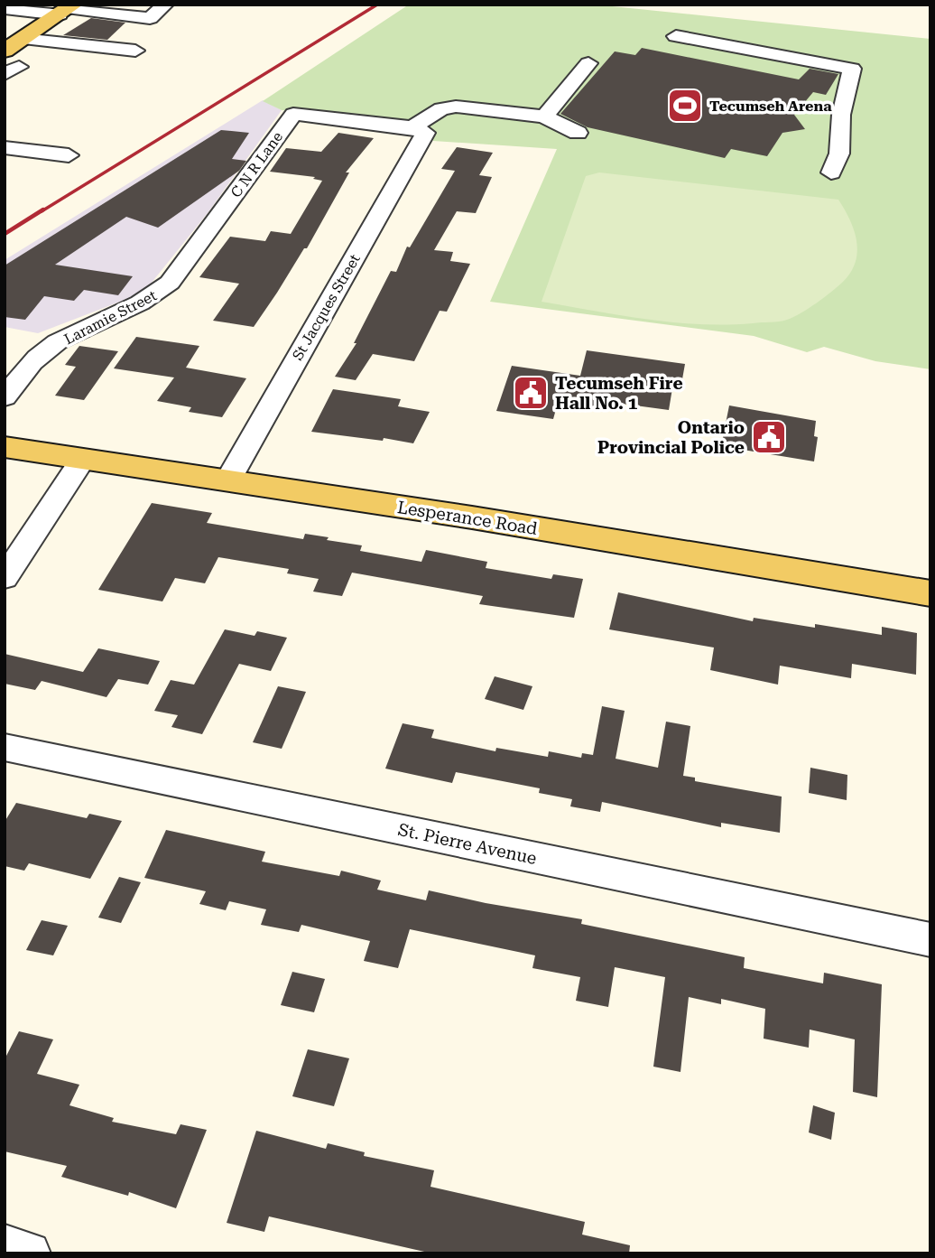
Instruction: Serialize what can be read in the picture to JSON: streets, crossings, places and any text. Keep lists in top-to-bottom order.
{
  "streets": {
    "main road": ["Lesperance Road"],
    "street": [
      "C N R Lane",
      "St Jacques Street",
      "Laramie Street",
      "St. Pierre Avenue"
    ]
  },
  "crossings": [
    ["C N R Lane", "St Jacques Street"],
    ["C N R Lane", "Laramie Street"],
    ["St Jacques Street", "Lesperance Road"]
  ],
  "places": {
    "sports": ["Tecumseh Arena"],
    "public building": ["Tecumseh Fire Hall No. 1", "Ontario Provincial Police"]
  }
}
